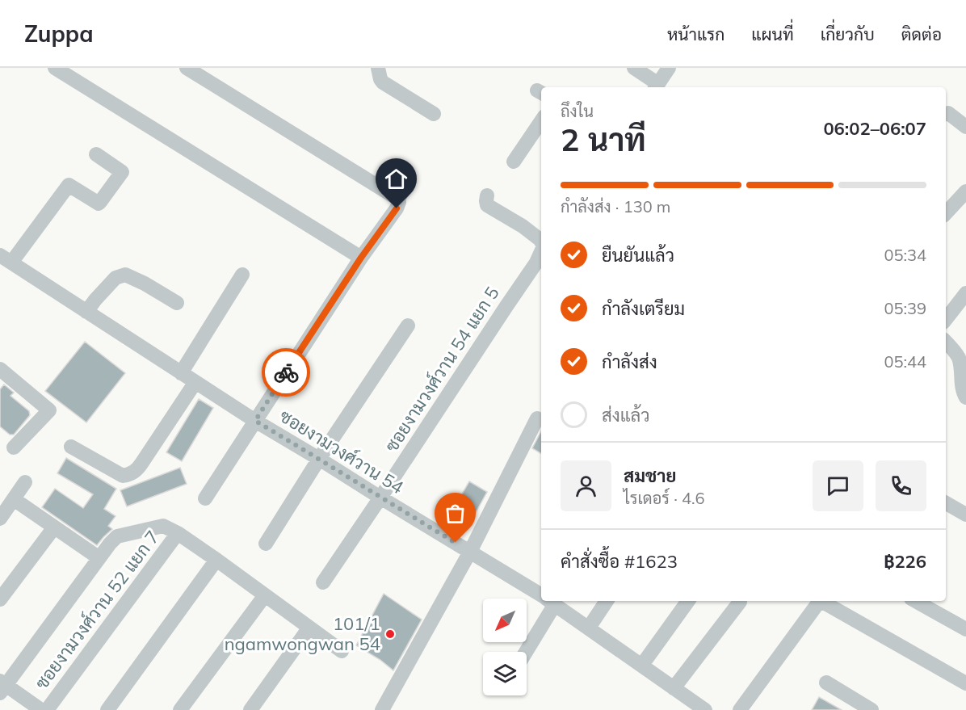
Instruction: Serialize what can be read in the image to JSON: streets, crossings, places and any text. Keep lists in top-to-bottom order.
{
  "streets": {
    "street": ["ซอยงามวงศ์วาน 54 แยก 5", "ซอยงามวงศ์วาน 54", "ซอยงามวงศ์วาน 52 แยก 7"]
  },
  "crossings": [
    ["ซอยงามวงศ์วาน 54 แยก 5", "ซอยงามวงศ์วาน 54"]
  ],
  "places": ["101/1 ngamwongwan 54"],
  "north": "bottom left",
  "page": {
    "header": "Zuppa",
    "nav": [
      "หน้าแรก",
      "แผนที่",
      "เกี่ยวกับ",
      "ติดต่อ"
    ],
    "heading": ["2 นาที", "ถึงใน", "06:02–06:07"],
    "panel": [
      "สมชาย",
      "ไรเดอร์ · 4.6",
      "คำสั่งซื้อ #1623",
      "฿226"
    ],
    "bar": "กำลังส่ง · 130 m",
    "list": [
      ["ยืนยันแล้ว", "05:34"],
      ["กำลังเตรียม", "05:39"],
      ["กำลังส่ง", "05:44"],
      "ส่งแล้ว"
    ]
  }
}
